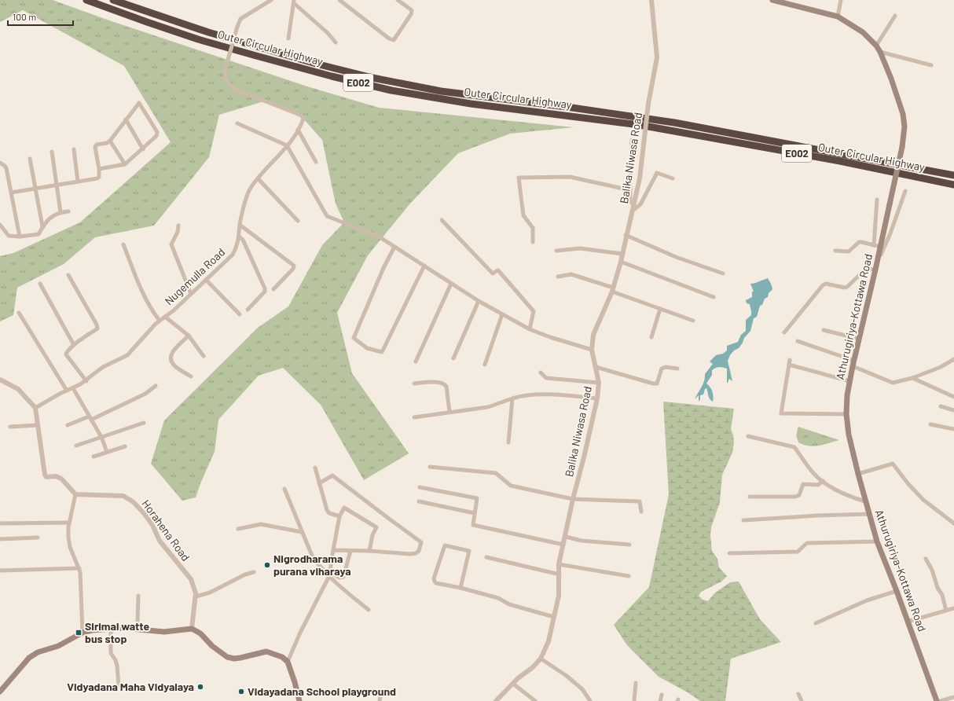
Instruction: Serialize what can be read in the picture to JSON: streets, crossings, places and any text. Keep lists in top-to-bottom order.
{
  "streets": {
    "highway": ["Outer Circular Highway", "E002"],
    "main road": ["Athurugiriya-Kottawa Road"],
    "street": ["Balika Niwasa Road", "Nugemulla Road", "Horahena Road"]
  },
  "places": {
    "other": ["Nigrodharama purana viharaya", "Vidyadana Maha Vidyalaya", "Vidayadana School playground"],
    "transit": ["Sirimal watte bus stop"]
  },
  "scale_bar": "100 m"
}
